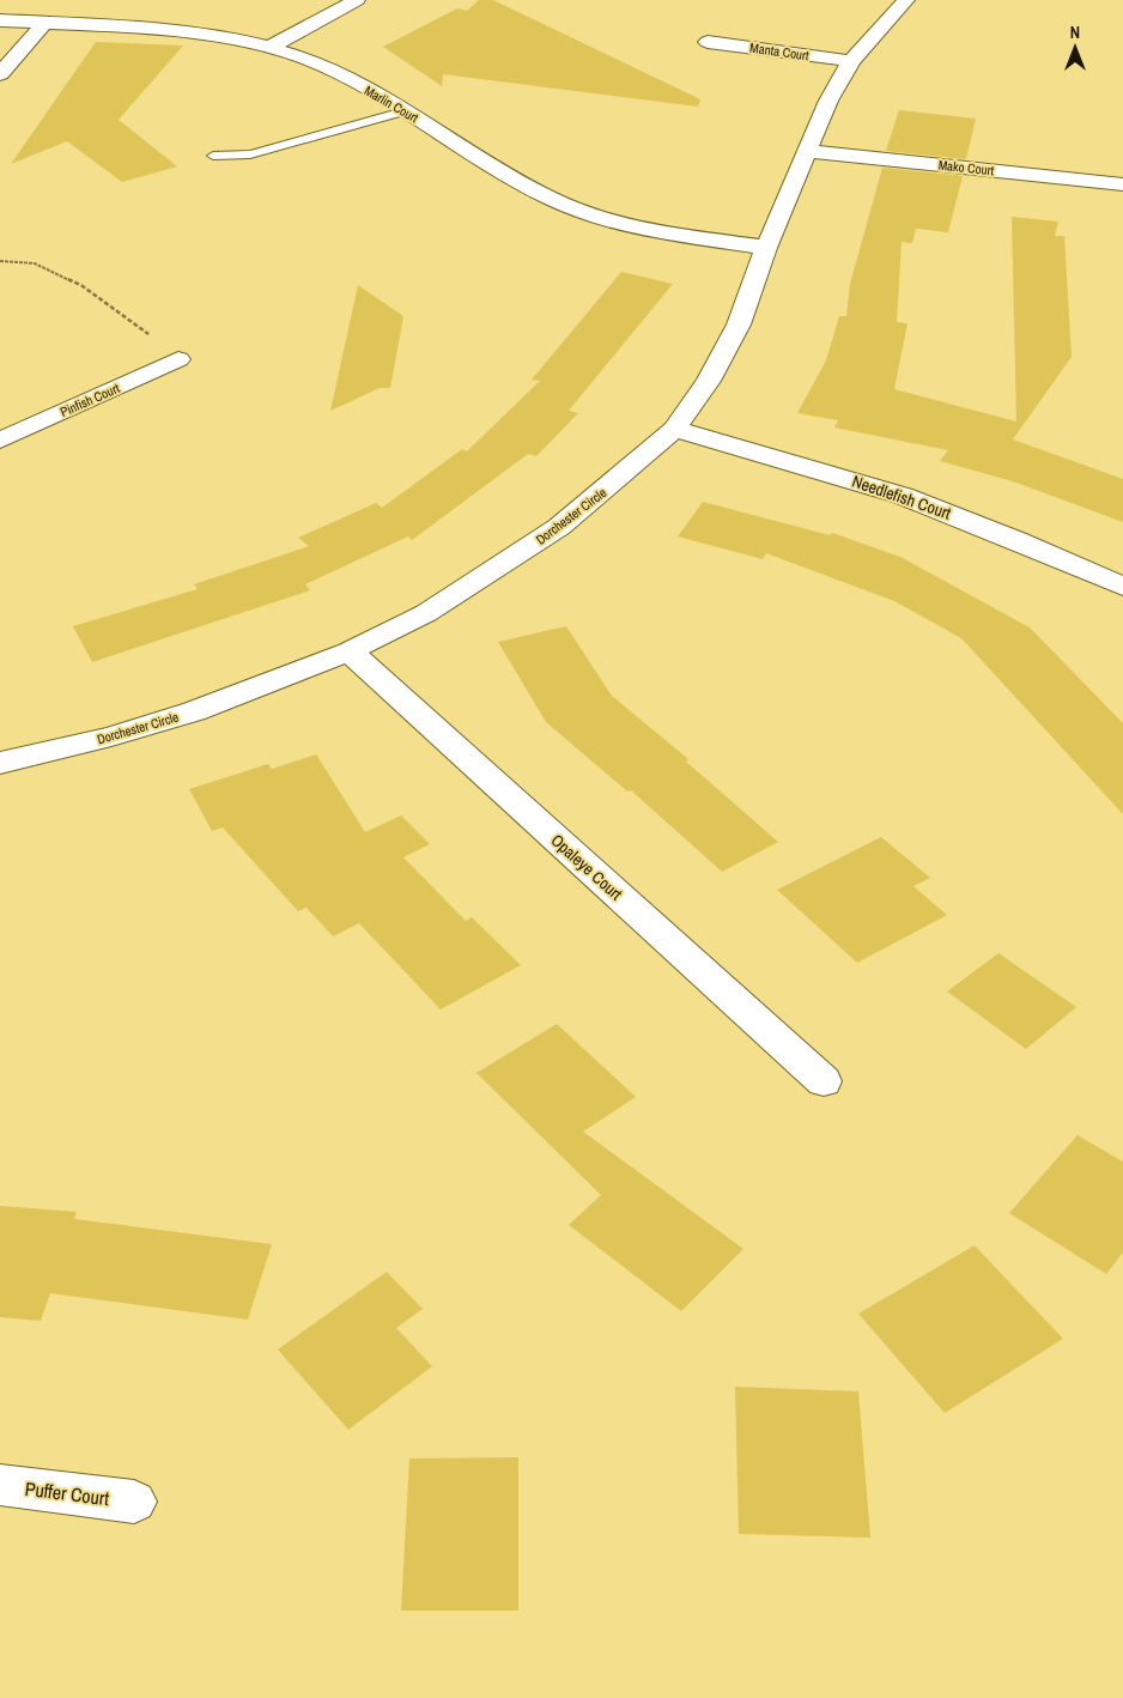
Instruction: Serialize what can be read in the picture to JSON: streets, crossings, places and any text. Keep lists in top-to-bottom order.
{
  "streets": {
    "street": [
      "Manta Court",
      "Marlin Court",
      "Mako Court",
      "Pinfish Court",
      "Needlefish Court",
      "Dorchester Circle",
      "Opaleye Court",
      "Puffer Court"
    ]
  },
  "crossings": [
    ["Manta Court", "Dorchester Circle"],
    ["Marlin Court", "Dorchester Circle"],
    ["Mako Court", "Dorchester Circle"],
    ["Needlefish Court", "Dorchester Circle"],
    ["Dorchester Circle", "Opaleye Court"]
  ],
  "north": "top"
}
